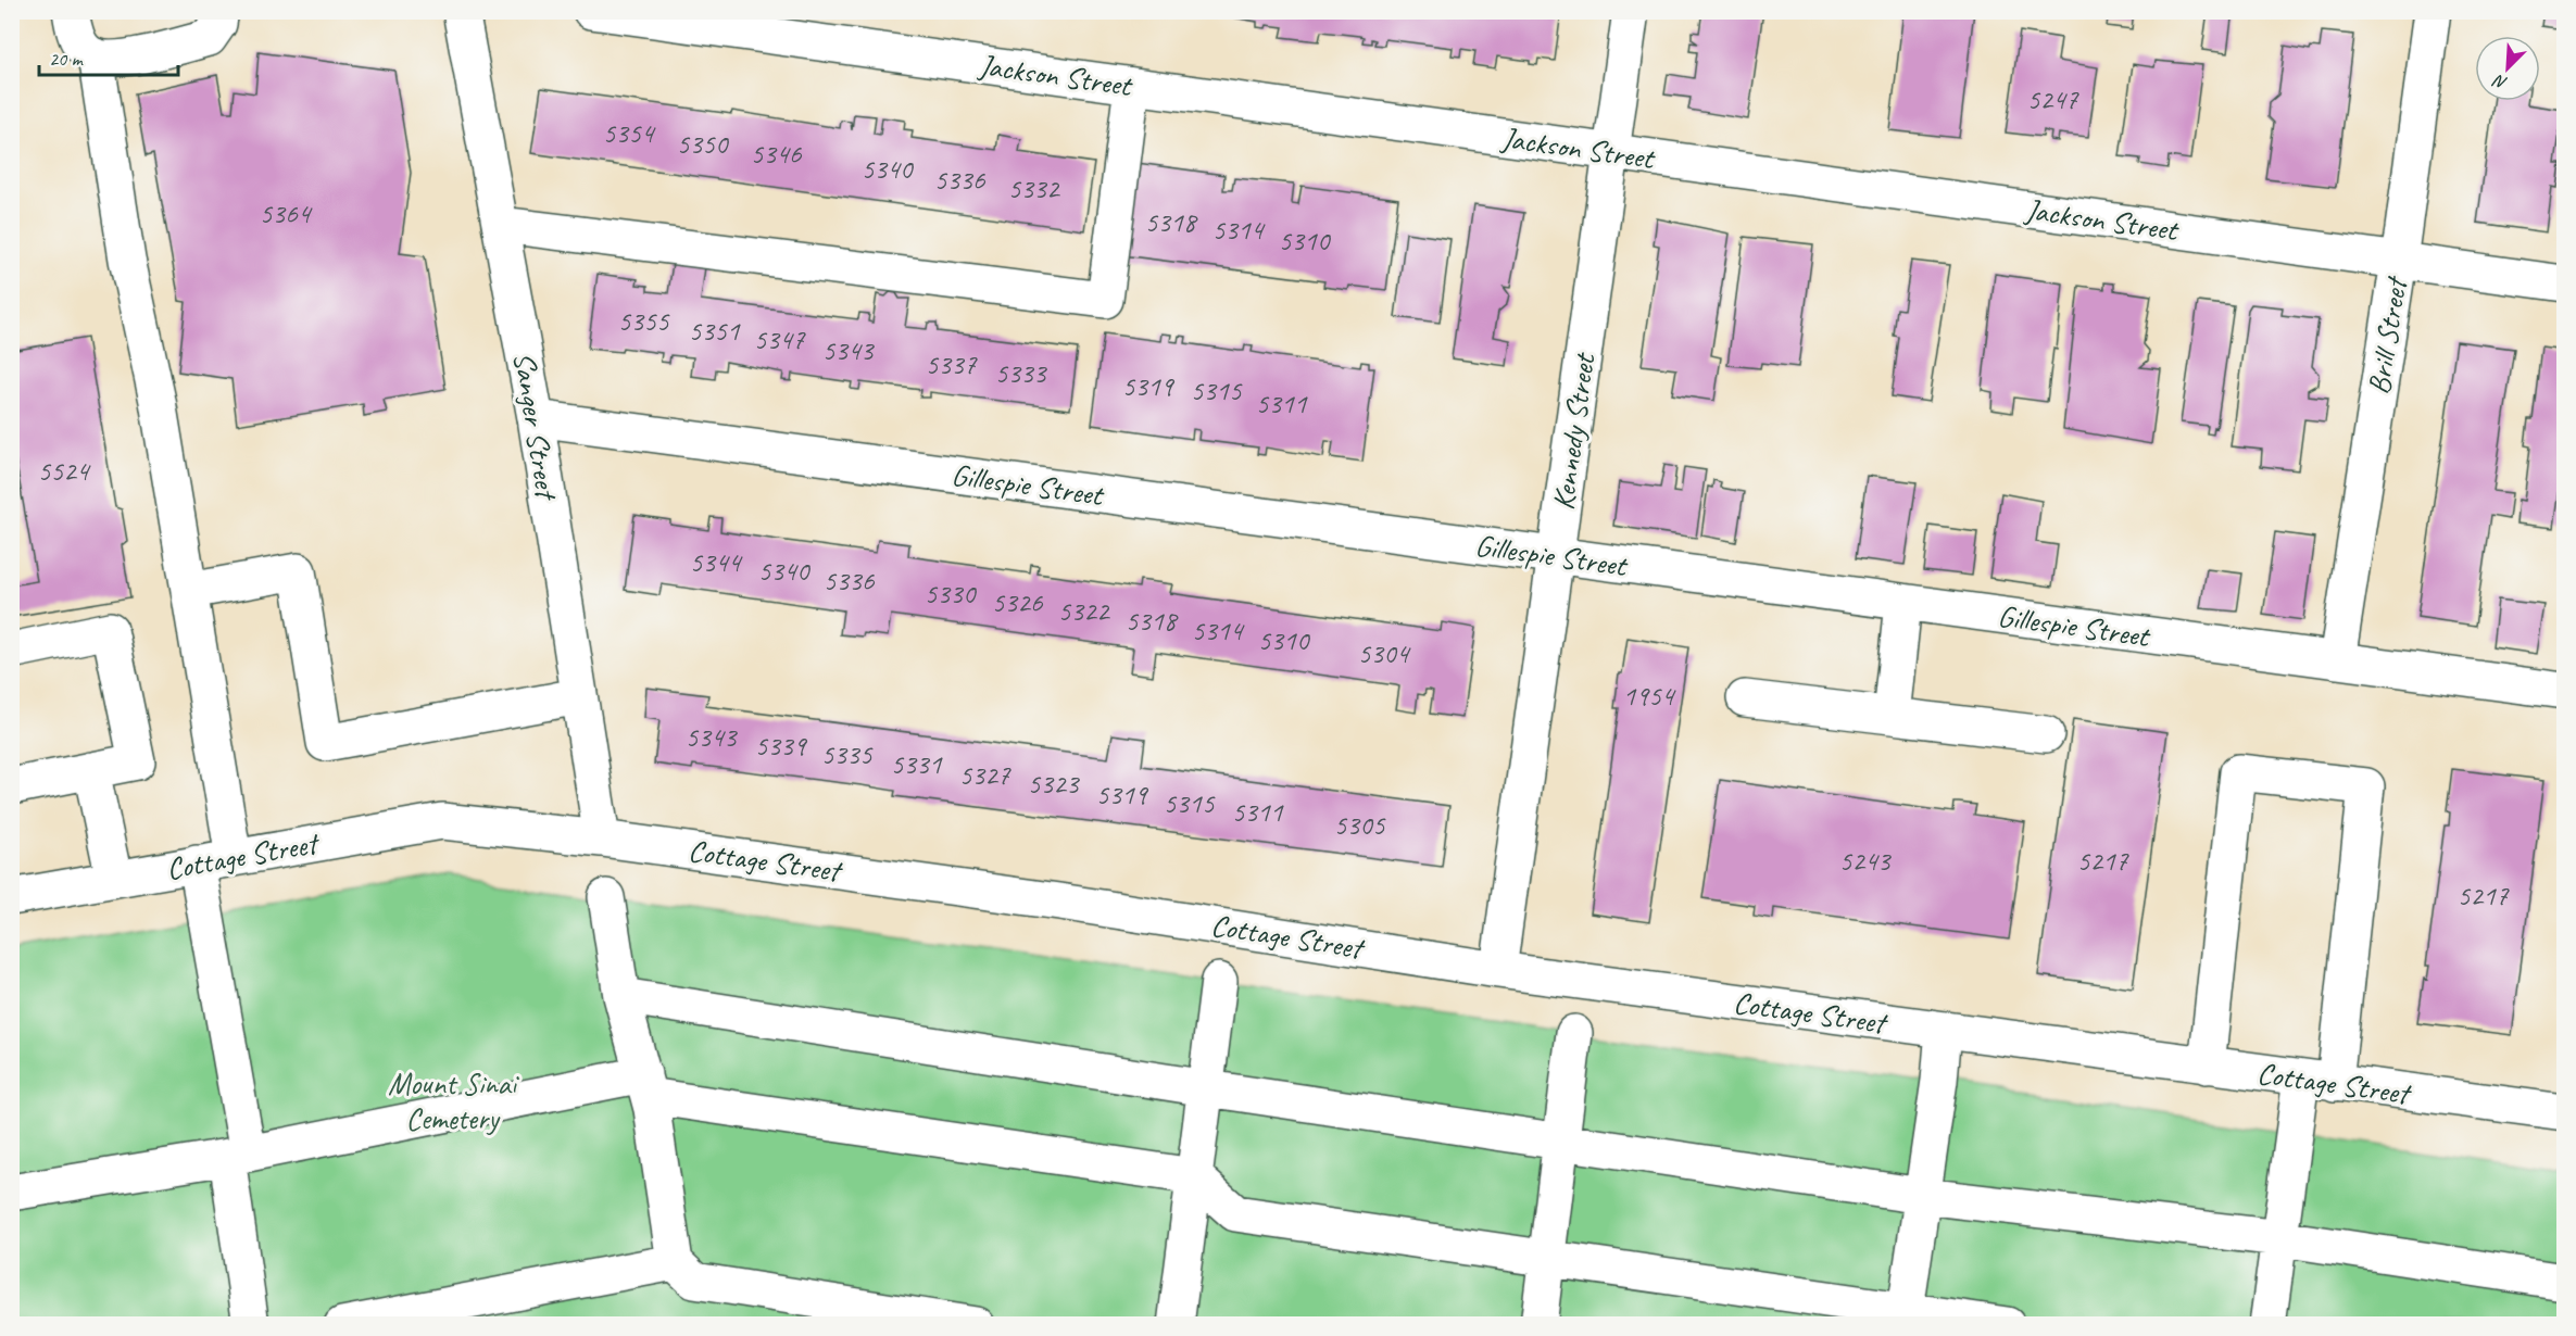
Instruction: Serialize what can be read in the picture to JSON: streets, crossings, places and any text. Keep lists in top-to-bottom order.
{
  "streets": {
    "street": [
      "Jackson Street",
      "Brill Street",
      "Sanger Street",
      "Kennedy Street",
      "Gillespie Street",
      "Cottage Street"
    ]
  },
  "crossings": [
    ["Jackson Street", "Brill Street"],
    ["Jackson Street", "Kennedy Street"],
    ["Brill Street", "Gillespie Street"],
    ["Sanger Street", "Gillespie Street"],
    ["Sanger Street", "Cottage Street"],
    ["Kennedy Street", "Gillespie Street"],
    ["Kennedy Street", "Cottage Street"]
  ],
  "parks": ["Mount Sinai Cemetery"],
  "house_numbers": [
    "5247",
    "5354",
    "5350",
    "5346",
    "5340",
    "5336",
    "5332",
    "5364",
    "5318",
    "5314",
    "5310",
    "5355",
    "5351",
    "5347",
    "5343",
    "5337",
    "5333",
    "5319",
    "5315",
    "5311",
    "5524",
    "5344",
    "5340",
    "5336",
    "5330",
    "5326",
    "5322",
    "5318",
    "5314",
    "5310",
    "5304",
    "1954",
    "5343",
    "5339",
    "5335",
    "5331",
    "5327",
    "5323",
    "5319",
    "5315",
    "5311",
    "5305",
    "5243",
    "5217",
    "5217"
  ],
  "scale_bar": "20 m",
  "north": "bottom left"
}
